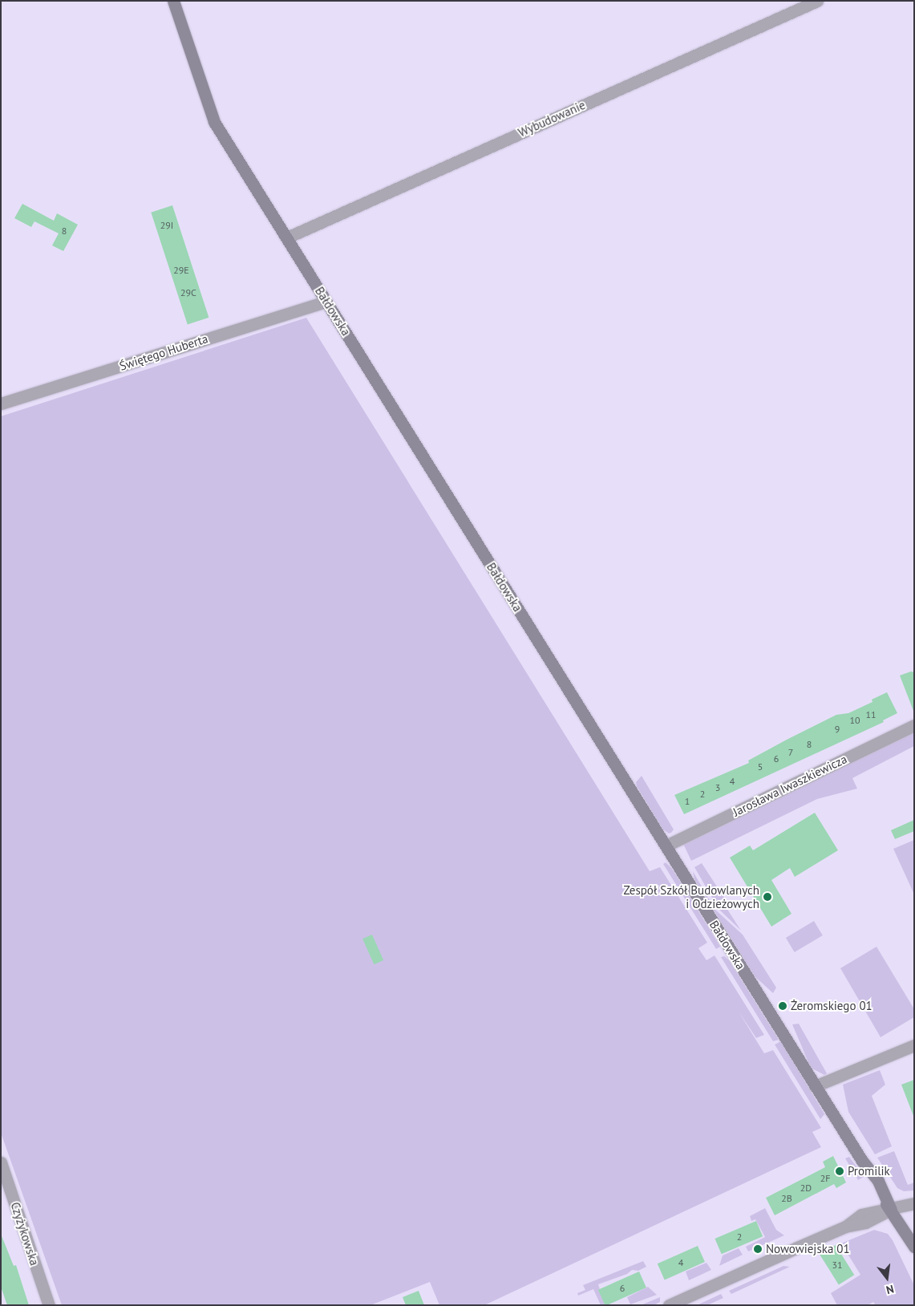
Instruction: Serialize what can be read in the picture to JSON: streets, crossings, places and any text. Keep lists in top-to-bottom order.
{
  "streets": {
    "street": [
      "Wybudowanie",
      "Bałdowska",
      "Świętego Huberta",
      "Jarosława Iwaszkiewicza",
      "Czyżykowska"
    ]
  },
  "crossings": [
    ["Wybudowanie", "Bałdowska"],
    ["Bałdowska", "Świętego Huberta"],
    ["Bałdowska", "Jarosława Iwaszkiewicza"]
  ],
  "places": [
    "Zespół Szkół Budowlanych i Odzieżowych",
    "Żeromskiego 01",
    "Promilik",
    "Nowowiejska 01"
  ],
  "house_numbers": [
    "29I",
    "8",
    "29E",
    "29C",
    "11",
    "10",
    "9",
    "8",
    "7",
    "6",
    "5",
    "4",
    "3",
    "2",
    "1",
    "2F",
    "2D",
    "2B",
    "2",
    "4",
    "31",
    "6"
  ],
  "north": "bottom"
}
